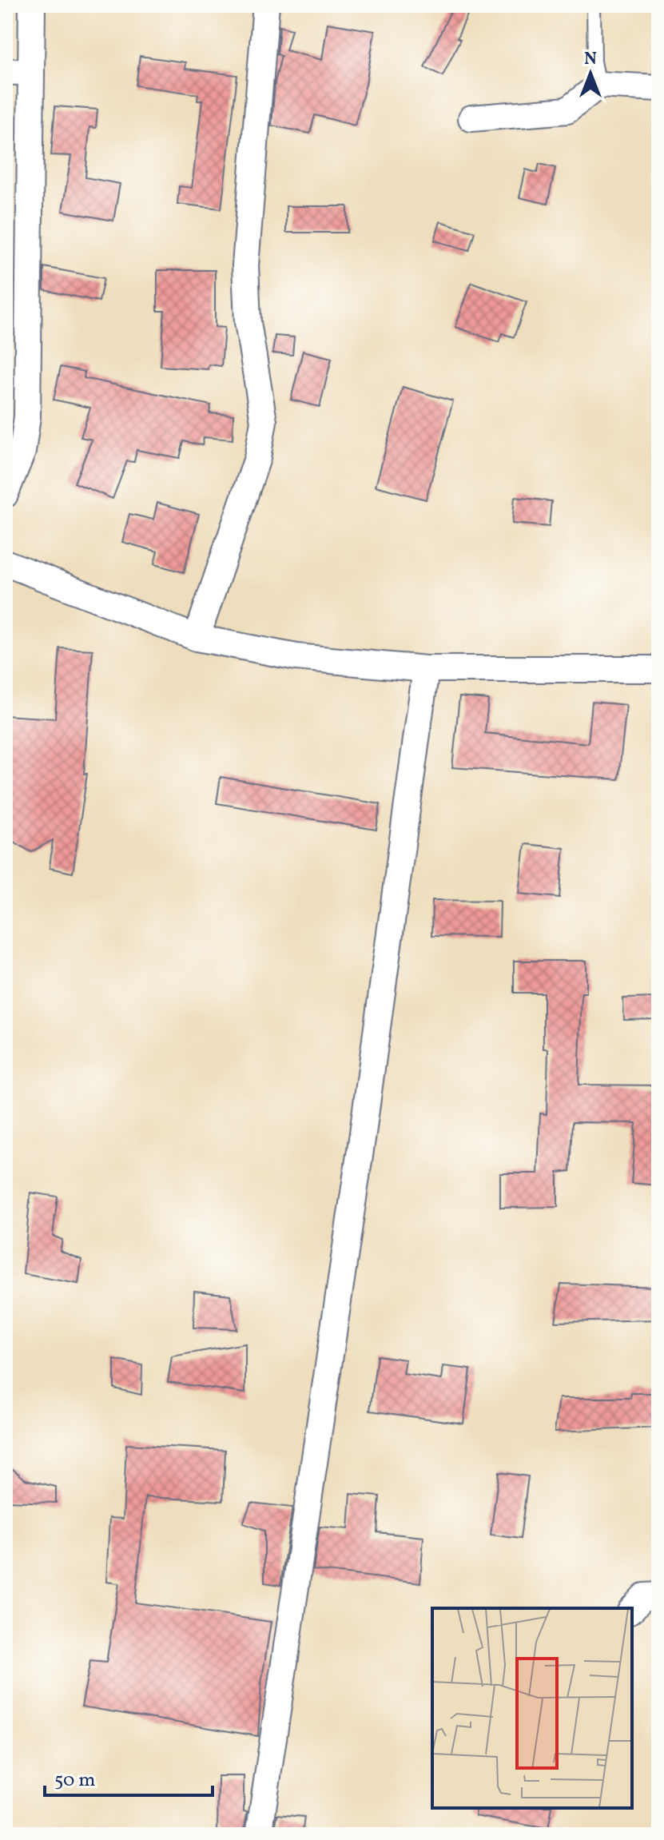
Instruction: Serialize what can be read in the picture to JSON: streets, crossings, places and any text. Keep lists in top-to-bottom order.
{
  "scale_bar": "50 m",
  "north": "top"
}
